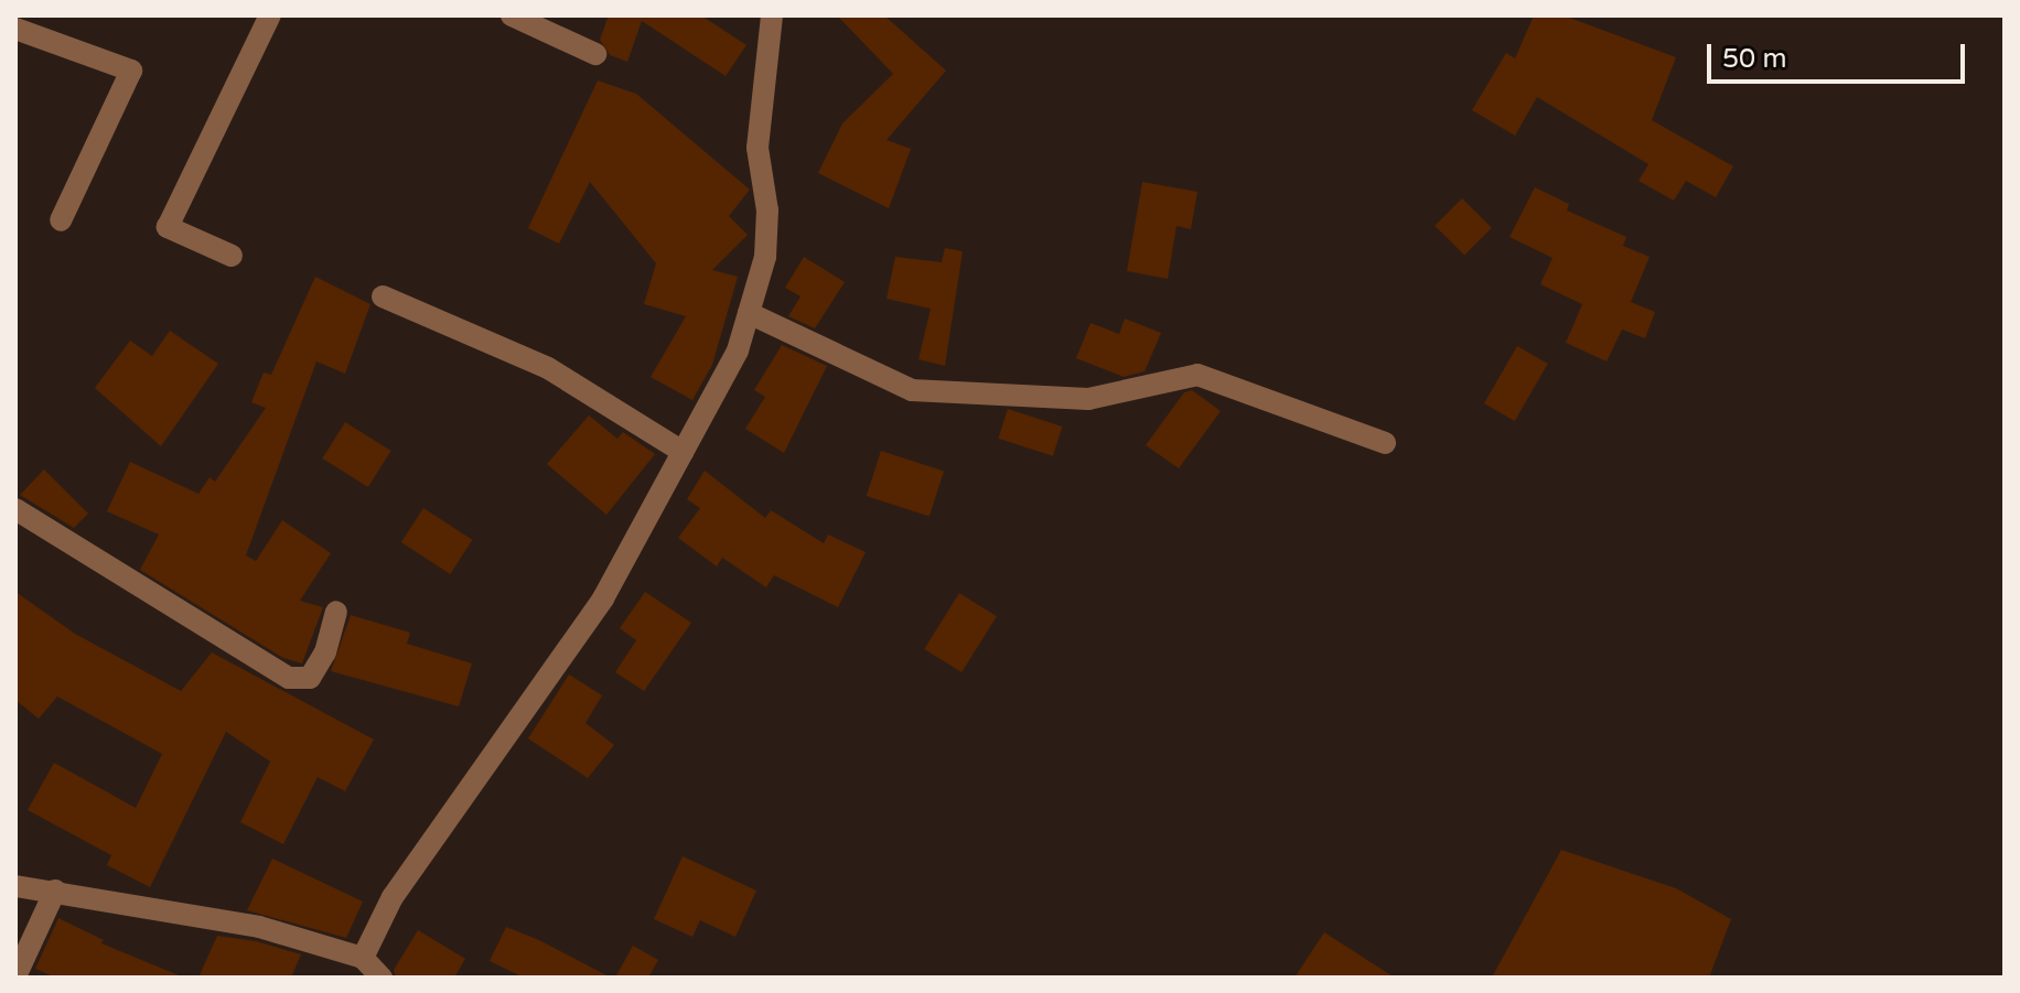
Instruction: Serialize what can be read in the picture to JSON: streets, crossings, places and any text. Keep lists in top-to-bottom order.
{
  "scale_bar": "50 m"
}
